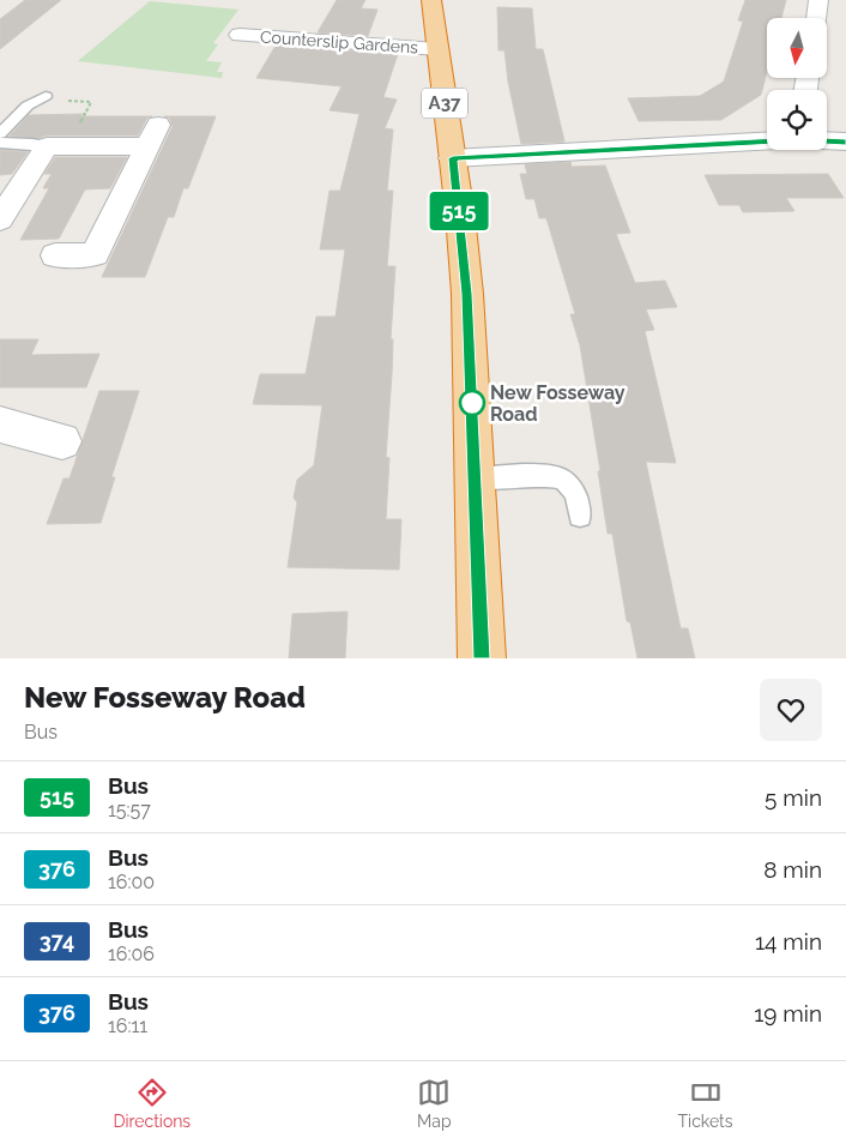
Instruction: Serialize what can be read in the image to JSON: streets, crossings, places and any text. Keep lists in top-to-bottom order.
{
  "streets": {
    "highway": ["A37"],
    "street": ["Counterslip Gardens"]
  },
  "crossings": [
    ["Counterslip Gardens", "A37"]
  ],
  "places": ["New Fosseway Road"],
  "lines": ["bus line 515"],
  "north": "bottom",
  "page": {
    "on_map": "515",
    "heading": ["New Fosseway Road", "Bus"],
    "list": [
      {
        "mark": "515",
        "name": "Bus",
        "note": "15:57",
        "value": "5 min"
      },
      {
        "mark": "376",
        "name": "Bus",
        "note": "16:00",
        "value": "8 min"
      },
      {
        "mark": "374",
        "name": "Bus",
        "note": "16:06",
        "value": "14 min"
      },
      {
        "mark": "376",
        "name": "Bus",
        "note": "16:11",
        "value": "19 min"
      }
    ],
    "tabs": ["Directions", "Map", "Tickets"]
  }
}
